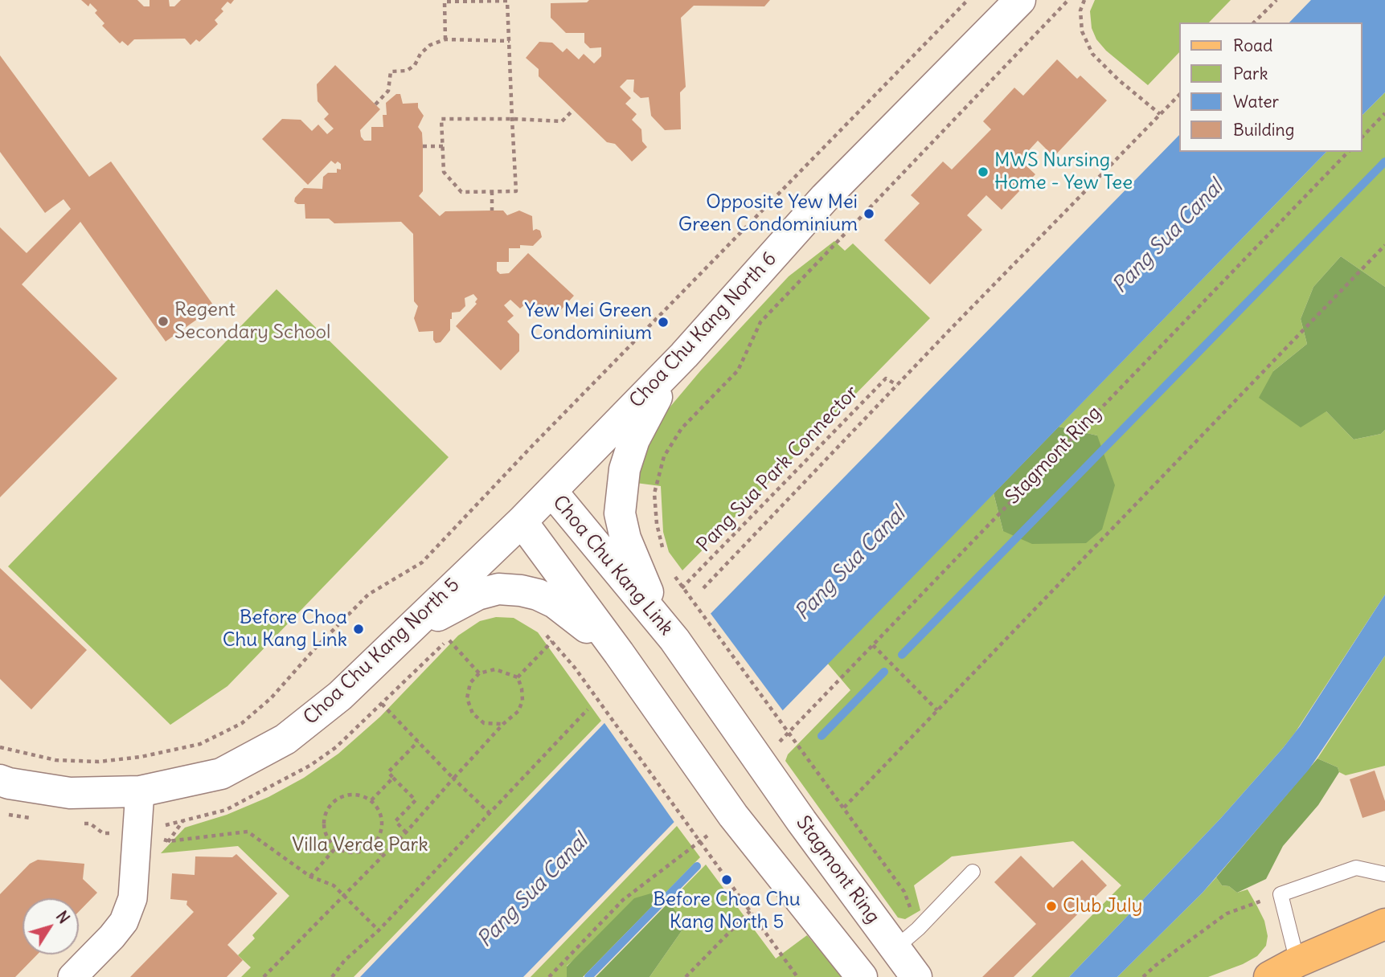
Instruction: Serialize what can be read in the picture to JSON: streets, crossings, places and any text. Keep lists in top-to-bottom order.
{
  "streets": {
    "street": [
      "Choa Chu Kang North 6",
      "Stagmont Ring",
      "Choa Chu Kang Link",
      "Choa Chu Kang North 5"
    ],
    "path": ["Pang Sua Park Connector"]
  },
  "crossings": [
    ["Choa Chu Kang North 6", "Choa Chu Kang Link"],
    ["Stagmont Ring", "Choa Chu Kang Link"],
    ["Choa Chu Kang Link", "Choa Chu Kang North 5"]
  ],
  "water": ["Pang Sua Canal"],
  "parks": ["Villa Verde Park"],
  "places": [
    "MWS Nursing Home - Yew Tee",
    "Opposite Yew Mei Green Condominium",
    "Regent Secondary School",
    "Yew Mei Green Condominium",
    "Before Choa Chu Kang Link",
    "Before Choa Chu Kang North 5",
    "Club July"
  ],
  "legend": [
    "Road",
    "Park",
    "Water",
    "Building"
  ],
  "north": "top right"
}
